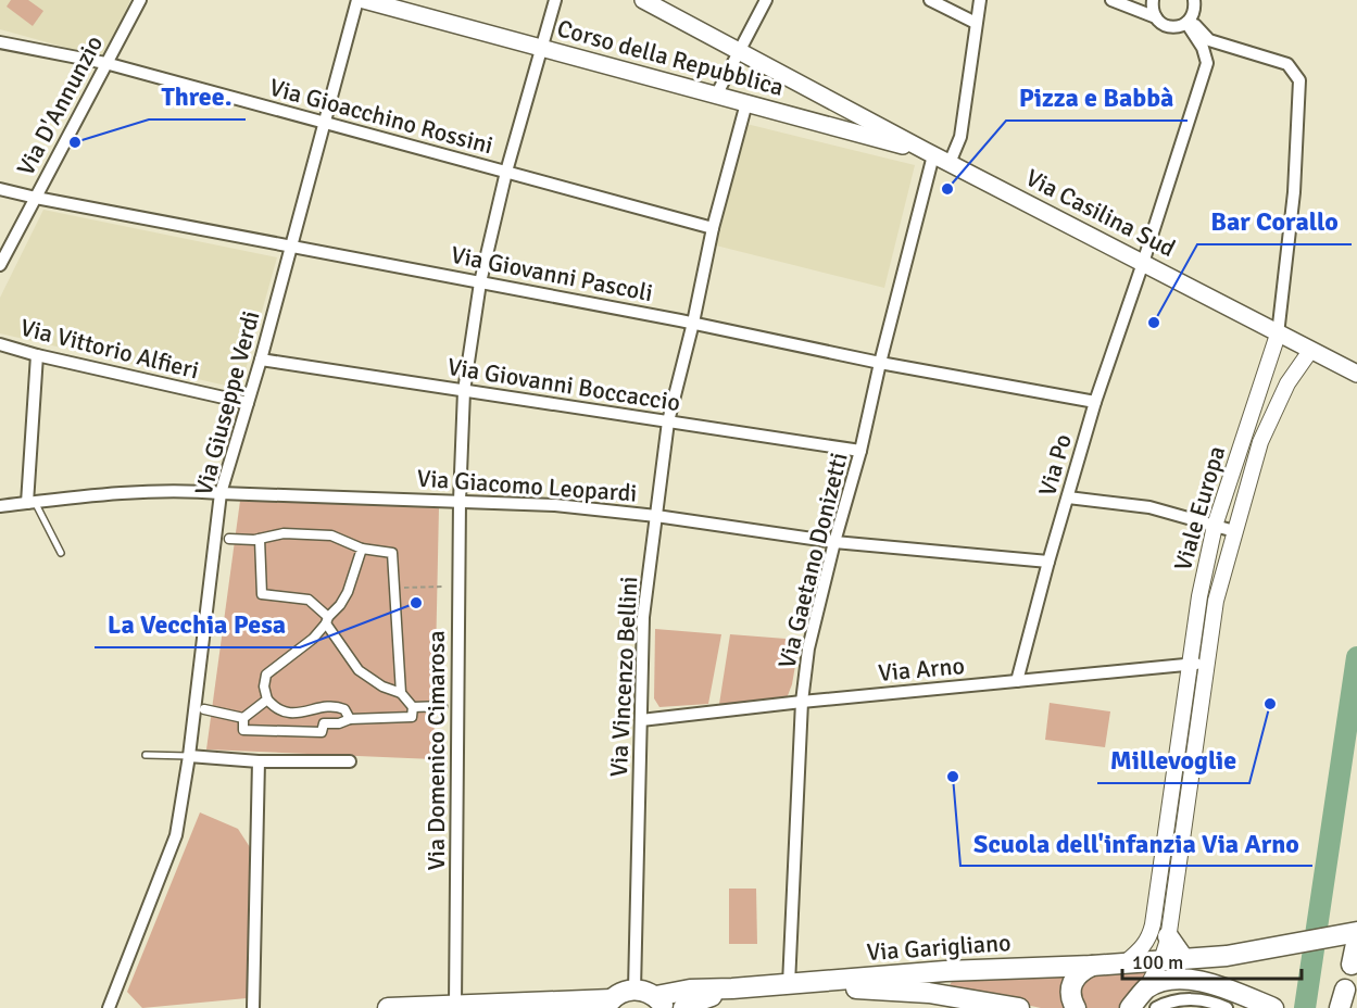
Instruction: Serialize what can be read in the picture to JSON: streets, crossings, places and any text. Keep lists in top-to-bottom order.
{
  "streets": {
    "main road": ["Corso della Repubblica", "Via Casilina Sud", "Via Garigliano"],
    "street": [
      "Via D'Annunzio",
      "Via Gioacchino Rossini",
      "Via Giovanni Pascoli",
      "Via Vittorio Alfieri",
      "Via Giovanni Boccaccio",
      "Via Giuseppe Verdi",
      "Via Po",
      "Via Giacomo Leopardi",
      "Viale Europa",
      "Via Gaetano Donizetti",
      "Via Arno",
      "Via Vincenzo Bellini",
      "Via Domenico Cimarosa"
    ]
  },
  "crossings": [
    ["Corso della Repubblica", "Via Casilina Sud"],
    ["Corso della Repubblica", "Via Gaetano Donizetti"],
    ["Corso della Repubblica", "Via Vincenzo Bellini"],
    ["Corso della Repubblica", "Via Domenico Cimarosa"],
    ["Via D'Annunzio", "Via Gioacchino Rossini"],
    ["Via D'Annunzio", "Via Giovanni Pascoli"],
    ["Via Gioacchino Rossini", "Via Giuseppe Verdi"],
    ["Via Gioacchino Rossini", "Via Vincenzo Bellini"],
    ["Via Gioacchino Rossini", "Via Domenico Cimarosa"],
    ["Via Casilina Sud", "Via Po"],
    ["Via Casilina Sud", "Viale Europa"],
    ["Via Casilina Sud", "Via Gaetano Donizetti"],
    ["Via Giovanni Pascoli", "Via Giuseppe Verdi"],
    ["Via Giovanni Pascoli", "Via Po"],
    ["Via Giovanni Pascoli", "Via Gaetano Donizetti"],
    ["Via Giovanni Pascoli", "Via Vincenzo Bellini"],
    ["Via Giovanni Pascoli", "Via Domenico Cimarosa"],
    ["Via Vittorio Alfieri", "Via Giuseppe Verdi"],
    ["Via Giovanni Boccaccio", "Via Giuseppe Verdi"],
    ["Via Giovanni Boccaccio", "Via Gaetano Donizetti"],
    ["Via Giovanni Boccaccio", "Via Vincenzo Bellini"],
    ["Via Giovanni Boccaccio", "Via Domenico Cimarosa"],
    ["Via Giuseppe Verdi", "Via Giacomo Leopardi"],
    ["Via Po", "Via Giacomo Leopardi"],
    ["Via Po", "Viale Europa"],
    ["Via Po", "Via Arno"],
    ["Via Giacomo Leopardi", "Via Gaetano Donizetti"],
    ["Via Giacomo Leopardi", "Via Vincenzo Bellini"],
    ["Via Giacomo Leopardi", "Via Domenico Cimarosa"],
    ["Viale Europa", "Via Arno"],
    ["Viale Europa", "Via Garigliano"],
    ["Via Gaetano Donizetti", "Via Arno"],
    ["Via Gaetano Donizetti", "Via Garigliano"],
    ["Via Arno", "Via Vincenzo Bellini"],
    ["Via Vincenzo Bellini", "Via Garigliano"]
  ],
  "places": [
    "Three.",
    "Pizza e Babbà",
    "Bar Corallo",
    "La Vecchia Pesa",
    "Millevoglie",
    "Scuola dell'infanzia Via Arno"
  ],
  "scale_bar": "100 m"
}
